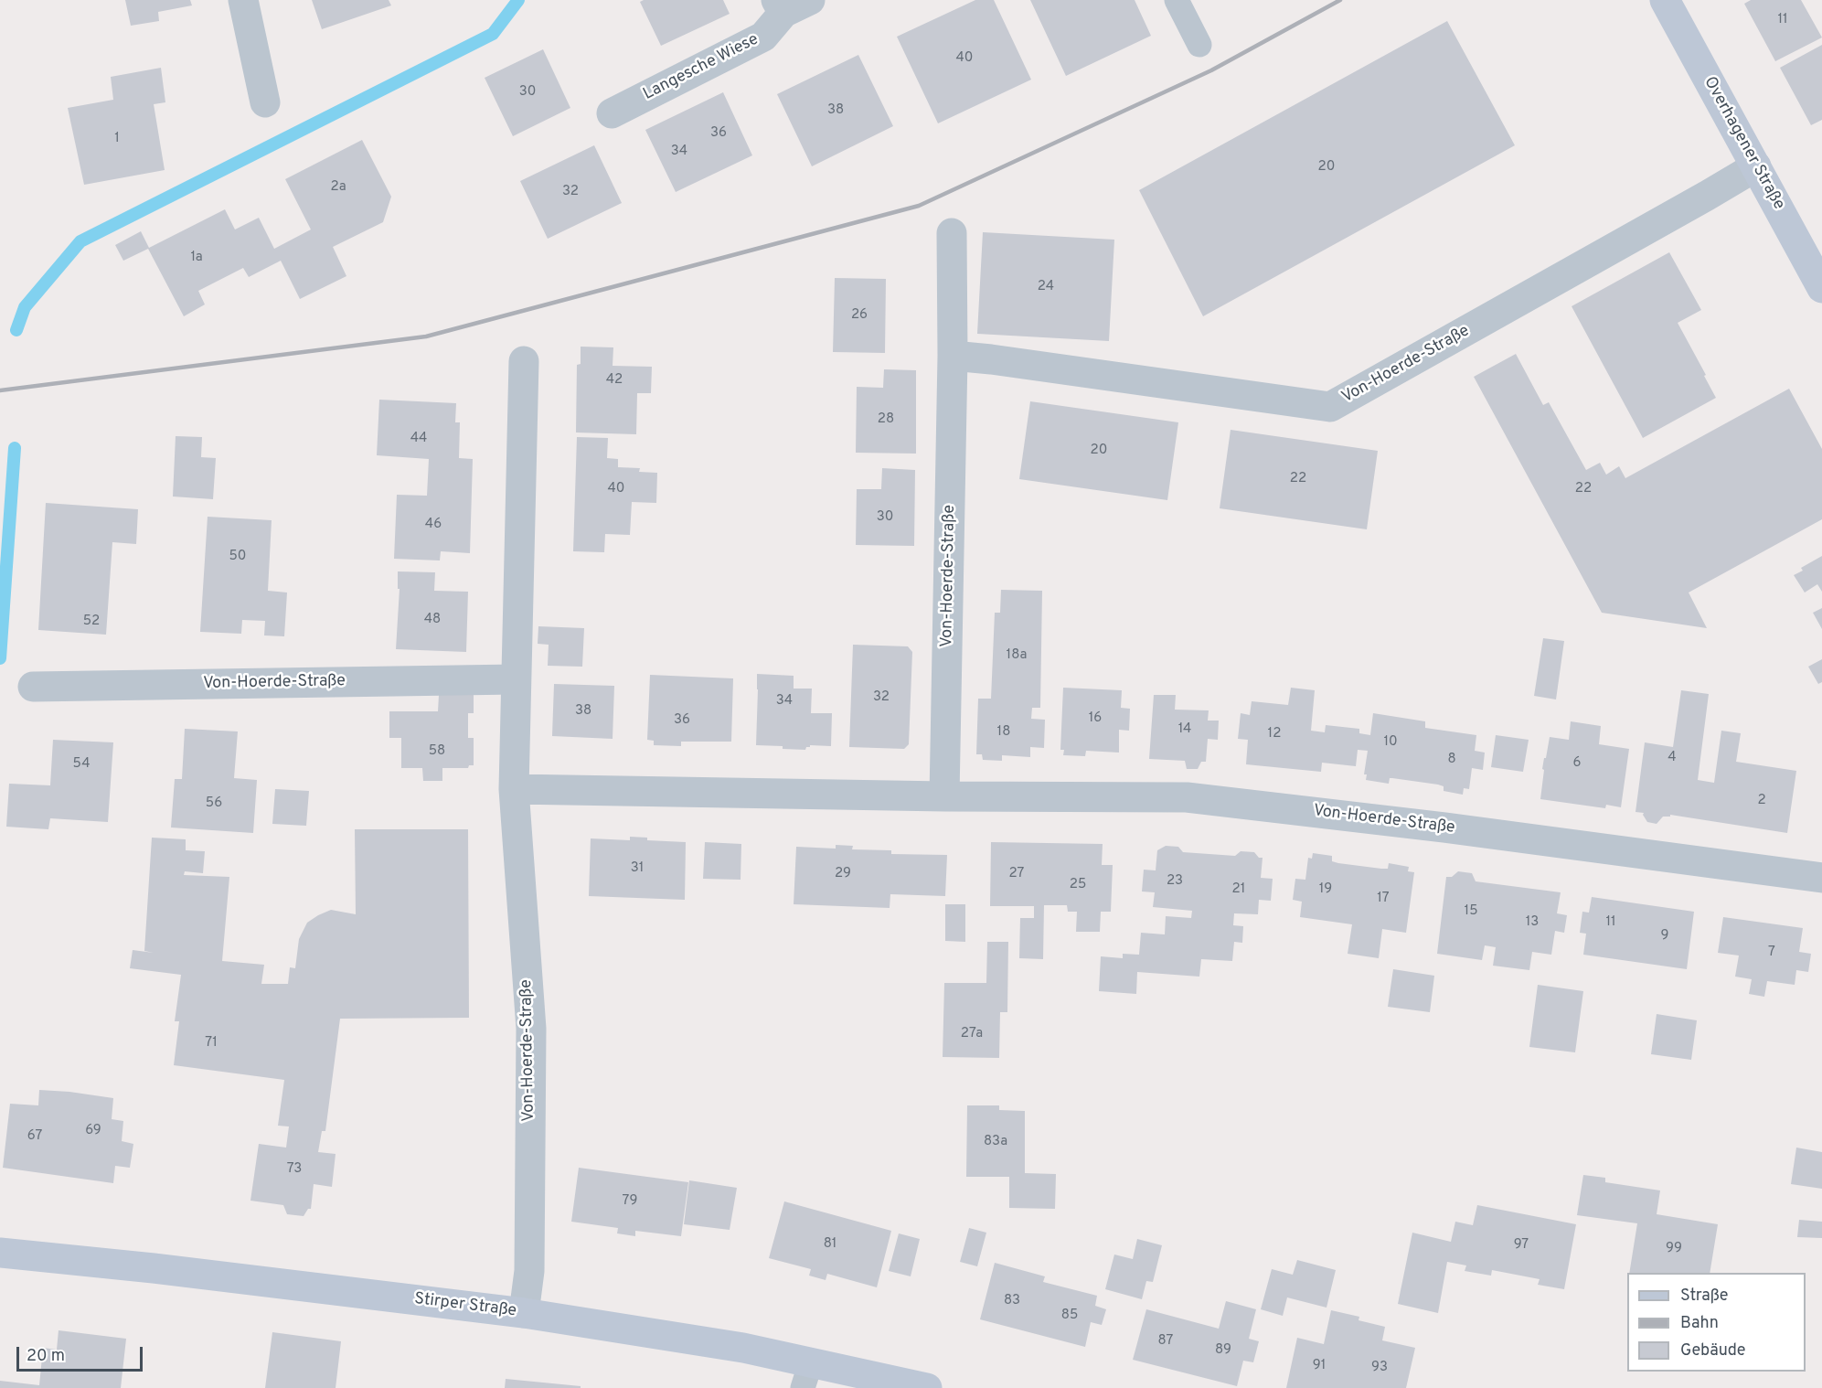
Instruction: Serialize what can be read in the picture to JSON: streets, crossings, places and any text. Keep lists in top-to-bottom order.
{
  "streets": {
    "main road": ["Overhagener Straße", "Stirper Straße"],
    "street": ["Langesche Wiese", "Von-Hoerde-Straße"]
  },
  "crossings": [
    ["Overhagener Straße", "Von-Hoerde-Straße"],
    ["Von-Hoerde-Straße", "Stirper Straße"]
  ],
  "house_numbers": [
    "11",
    "40",
    "30",
    "38",
    "36",
    "1",
    "34",
    "20",
    "2a",
    "32",
    "1a",
    "24",
    "26",
    "42",
    "28",
    "44",
    "20",
    "22",
    "40",
    "22",
    "30",
    "46",
    "50",
    "48",
    "52",
    "18a",
    "32",
    "34",
    "38",
    "16",
    "36",
    "14",
    "18",
    "12",
    "10",
    "58",
    "4",
    "8",
    "6",
    "54",
    "2",
    "56",
    "31",
    "29",
    "27",
    "23",
    "25",
    "21",
    "19",
    "17",
    "15",
    "13",
    "11",
    "9",
    "7",
    "27a",
    "71",
    "69",
    "67",
    "83a",
    "73",
    "79",
    "81",
    "97",
    "99",
    "83",
    "85",
    "87",
    "89",
    "91",
    "93"
  ],
  "legend": ["Straße", "Bahn", "Gebäude"],
  "scale_bar": "20 m"
}
